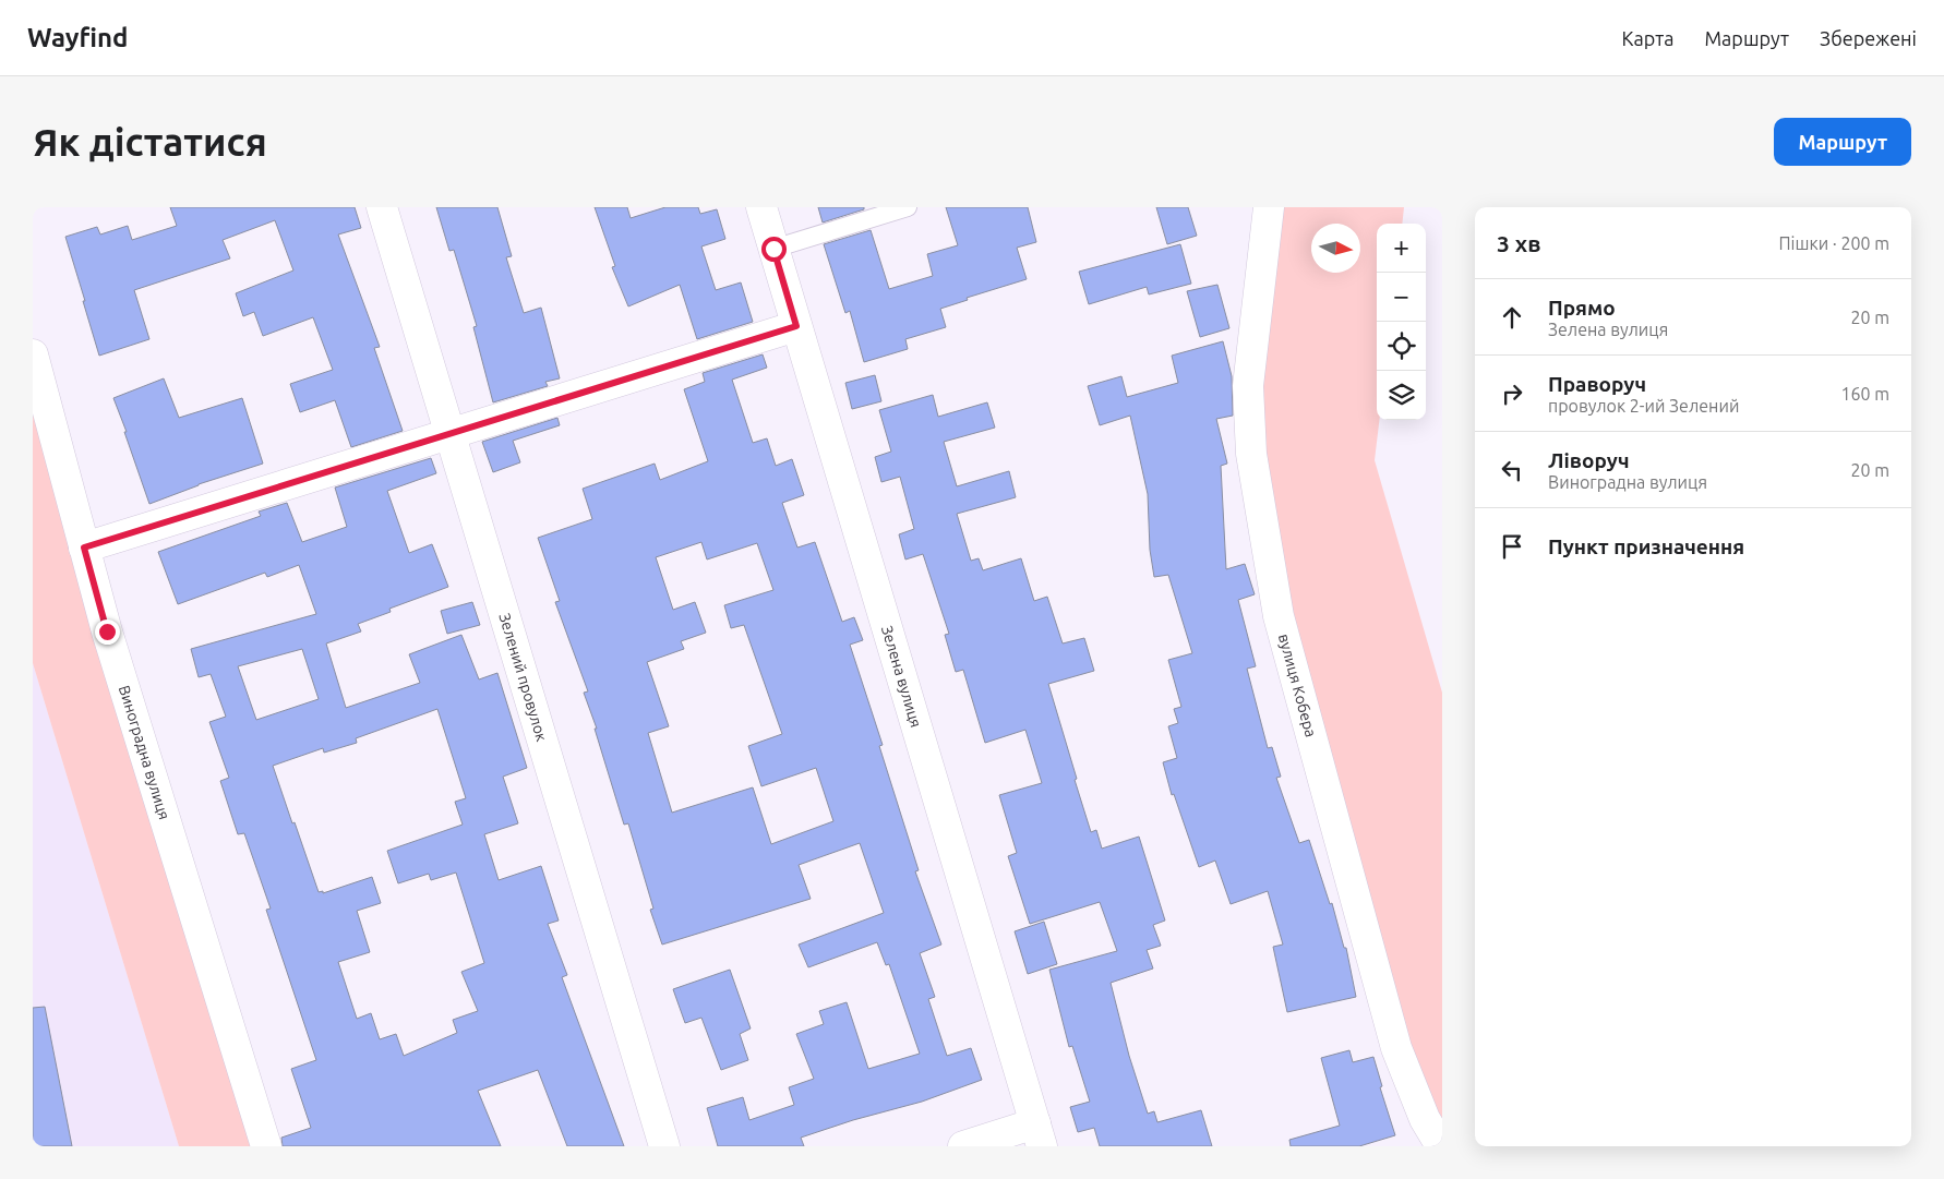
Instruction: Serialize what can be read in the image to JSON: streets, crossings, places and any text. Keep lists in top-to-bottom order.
{
  "streets": {
    "street": [
      "Зелений провулок",
      "Зелена вулиця",
      "вулиця Кобера",
      "Виноградна вулиця"
    ]
  },
  "north": "right",
  "page": {
    "header": "Wayfind",
    "nav": ["Карта", "Маршрут", "Збережені"],
    "buttons": "Маршрут",
    "title": "Як дістатися",
    "heading": ["3 хв", "Пішки · 200 m"],
    "map_buttons": ["+", "−"],
    "list": [
      ["Прямо", "Зелена вулиця", "20 m"],
      ["Праворуч", "провулок 2-ий Зелений", "160 m"],
      ["Ліворуч", "Виноградна вулиця", "20 m"],
      "Пункт призначення"
    ]
  }
}
